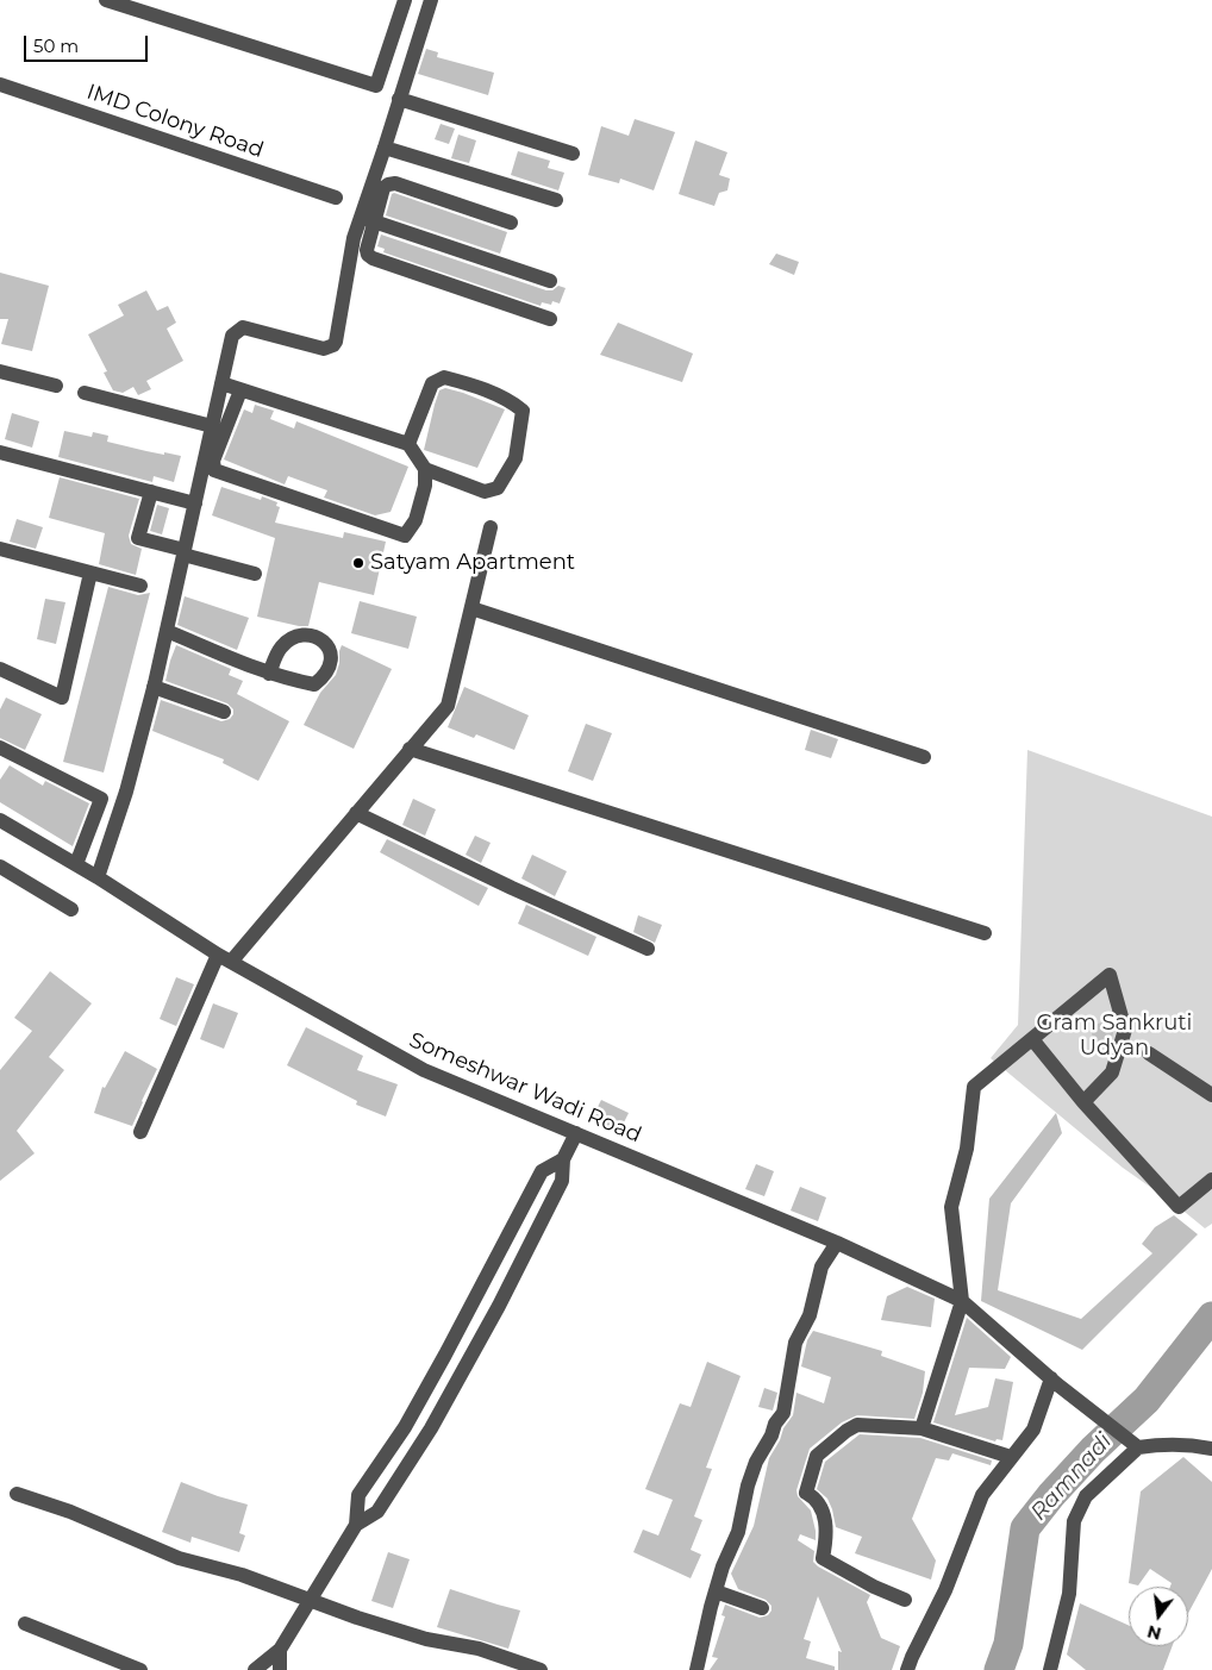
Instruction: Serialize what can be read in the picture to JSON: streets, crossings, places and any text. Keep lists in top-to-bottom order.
{
  "streets": {
    "street": ["IMD Colony Road", "Someshwar Wadi Road"]
  },
  "water": ["Ramnadi"],
  "parks": ["Gram Sankruti Udyan"],
  "places": ["Satyam Apartment"],
  "scale_bar": "50 m",
  "north": "bottom"
}
